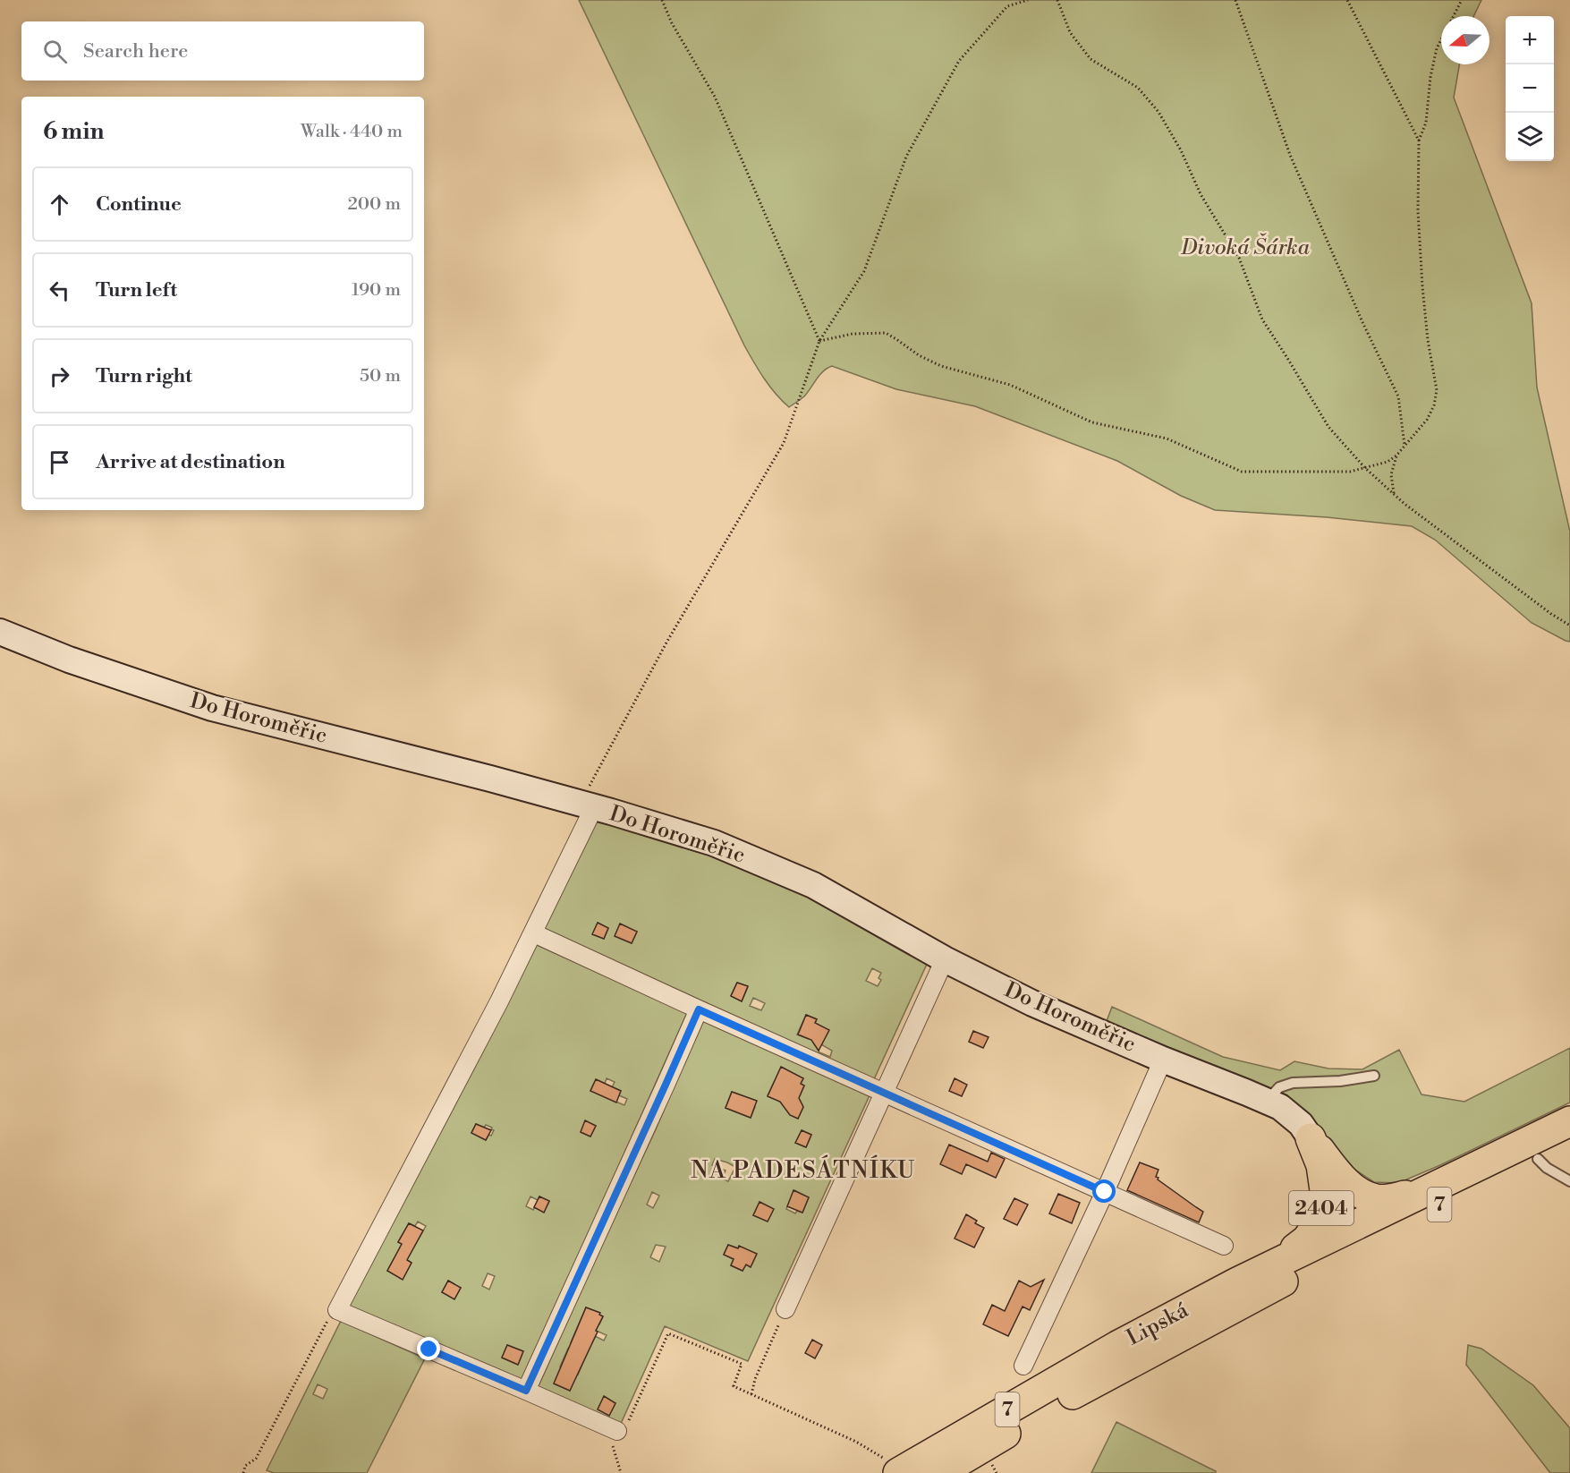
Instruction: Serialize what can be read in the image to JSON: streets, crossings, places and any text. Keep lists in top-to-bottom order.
{
  "streets": {
    "highway": ["7", "2404", "Lipská"],
    "street": ["Do Horoměřic"]
  },
  "crossings": [
    ["Do Horoměřic", "2404"],
    ["7", "2404"],
    ["7", "Lipská"],
    ["2404", "Lipská"]
  ],
  "districts": ["NA PADESÁTNÍKU"],
  "parks": ["Divoká Šárka"],
  "north": "left",
  "page": {
    "map_buttons": ["+", "−"],
    "search": "Search here",
    "heading": ["6 min", "Walk · 440 m"],
    "list": [
      ["Continue", "200 m"],
      ["Turn left", "190 m"],
      ["Turn right", "50 m"],
      "Arrive at destination"
    ]
  }
}
